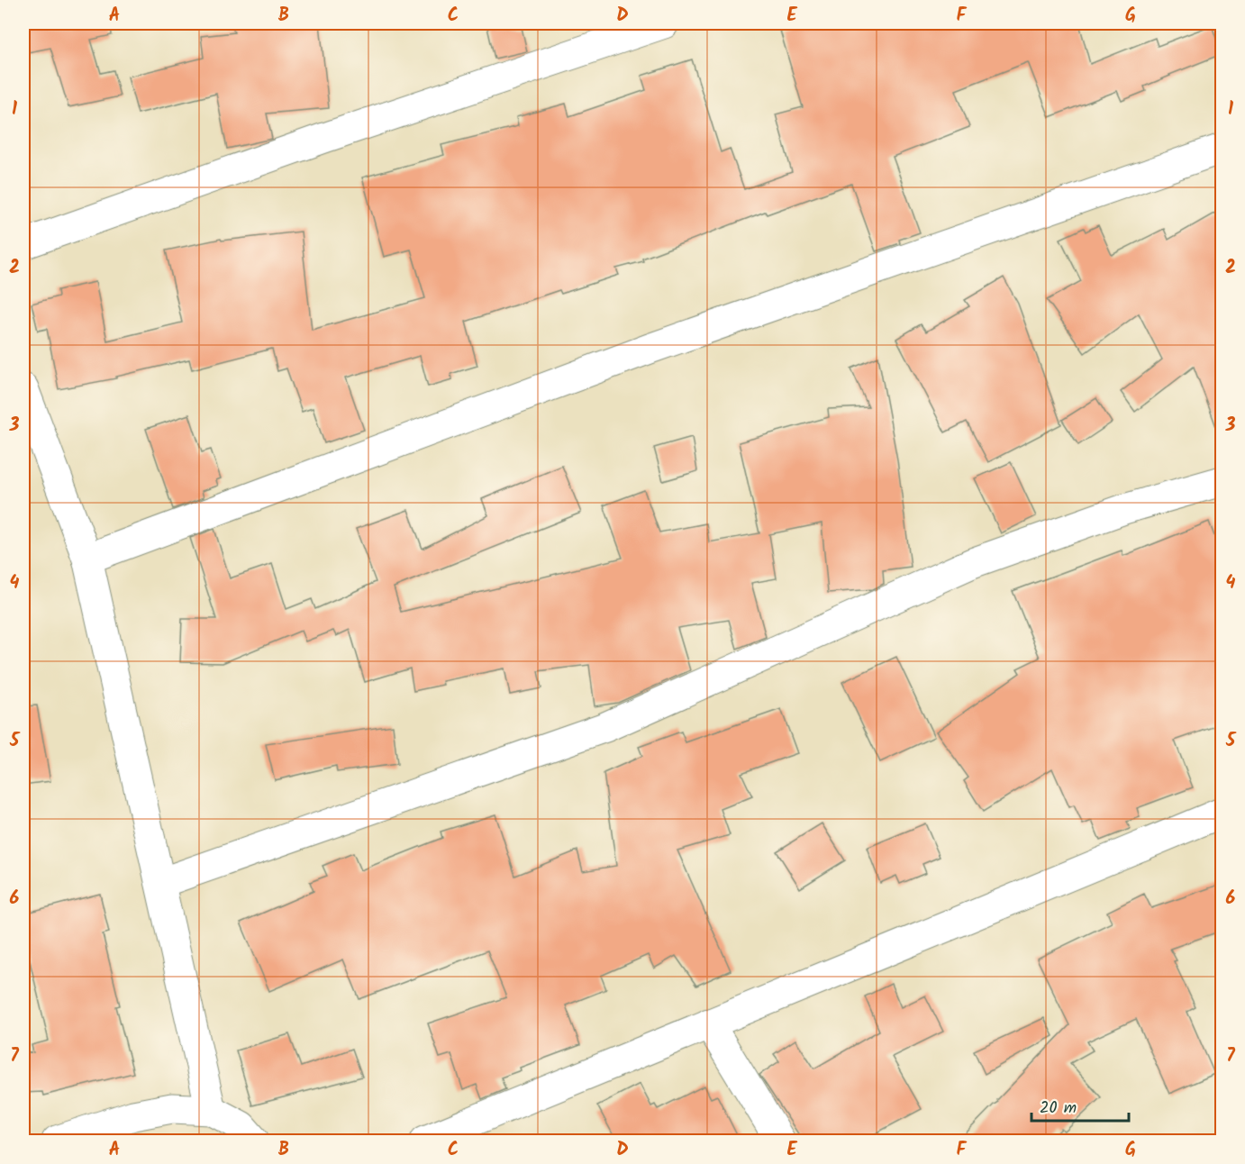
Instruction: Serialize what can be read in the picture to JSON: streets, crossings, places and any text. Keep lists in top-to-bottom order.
{
  "scale_bar": "20 m",
  "grid": {
    "columns": [
      "A",
      "B",
      "C",
      "D",
      "E",
      "F",
      "G"
    ],
    "rows": [
      "1",
      "2",
      "3",
      "4",
      "5",
      "6",
      "7"
    ]
  }
}
